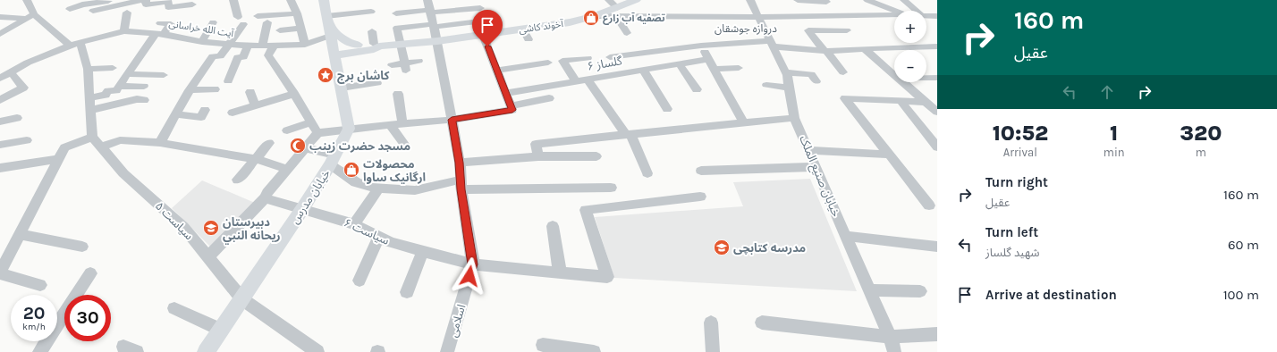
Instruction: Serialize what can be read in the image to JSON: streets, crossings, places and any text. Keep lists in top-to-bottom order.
{
  "streets": {
    "main road": ["آخوند کاشی", "خیابان مدرس"],
    "street": [
      "آیت الله خراسانی",
      "گلساز ۶",
      "خیابان صنیع الملک",
      "سیاست ۵",
      "سیاست ۶",
      "اسلامی"
    ]
  },
  "crossings": [
    ["آخوند کاشی", "آیت الله خراسانی"],
    ["آخوند کاشی", "اسلامی"],
    ["خیابان مدرس", "سیاست ۵"],
    ["خیابان مدرس", "سیاست ۶"],
    ["سیاست ۶", "اسلامی"]
  ],
  "districts": ["دروازه جوشقان"],
  "places": {
    "shop": ["تصفیه آب زارع", "محصولات ارگانیک ساوا"],
    "place": ["کاشان برج"],
    "mosque": ["مسجد حضرت زینب"],
    "school or university": ["دبيرستان ريحانه النبي", "مدرسه کتابچی"]
  },
  "page": {
    "turn": ["160 m", "عقیل"],
    "map_buttons": ["+", "−"],
    "eta": [
      "10:52",
      "Arrival",
      "1",
      "min",
      "320",
      "m"
    ],
    "list": [
      {
        "name": "Turn right",
        "note": "عقیل",
        "value": "160 m"
      },
      {
        "name": "Turn left",
        "note": "شهید گلساز",
        "value": "60 m"
      },
      {
        "name": "Arrive at destination",
        "value": "100 m"
      }
    ],
    "speed": "20 km/h",
    "limit": "30"
  }
}
